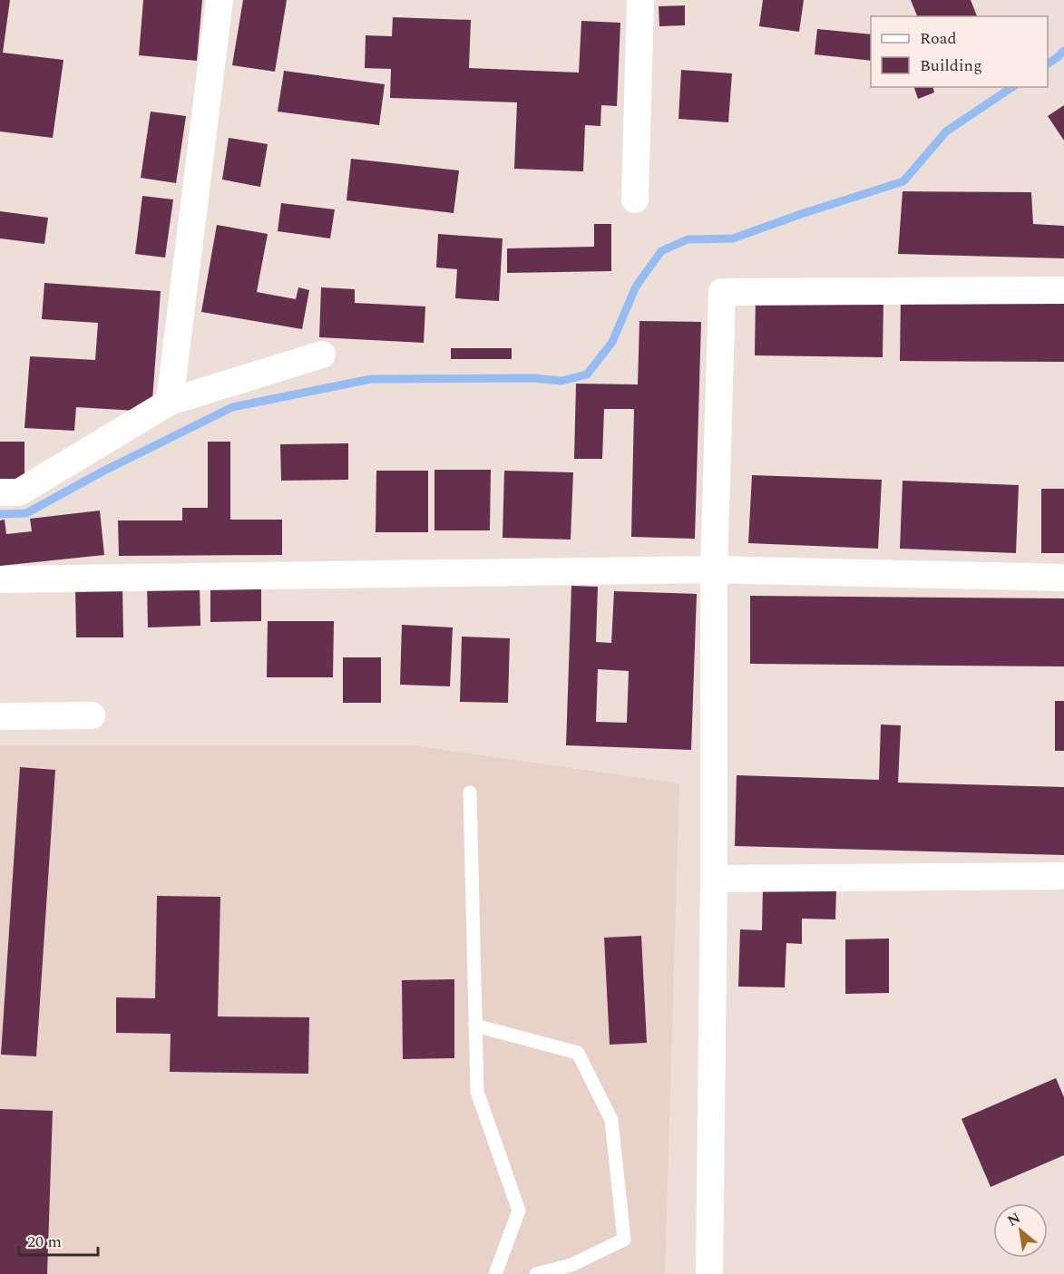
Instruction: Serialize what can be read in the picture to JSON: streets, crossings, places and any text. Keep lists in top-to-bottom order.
{
  "legend": ["Road", "Building"],
  "scale_bar": "20 m",
  "north": "top left"
}
